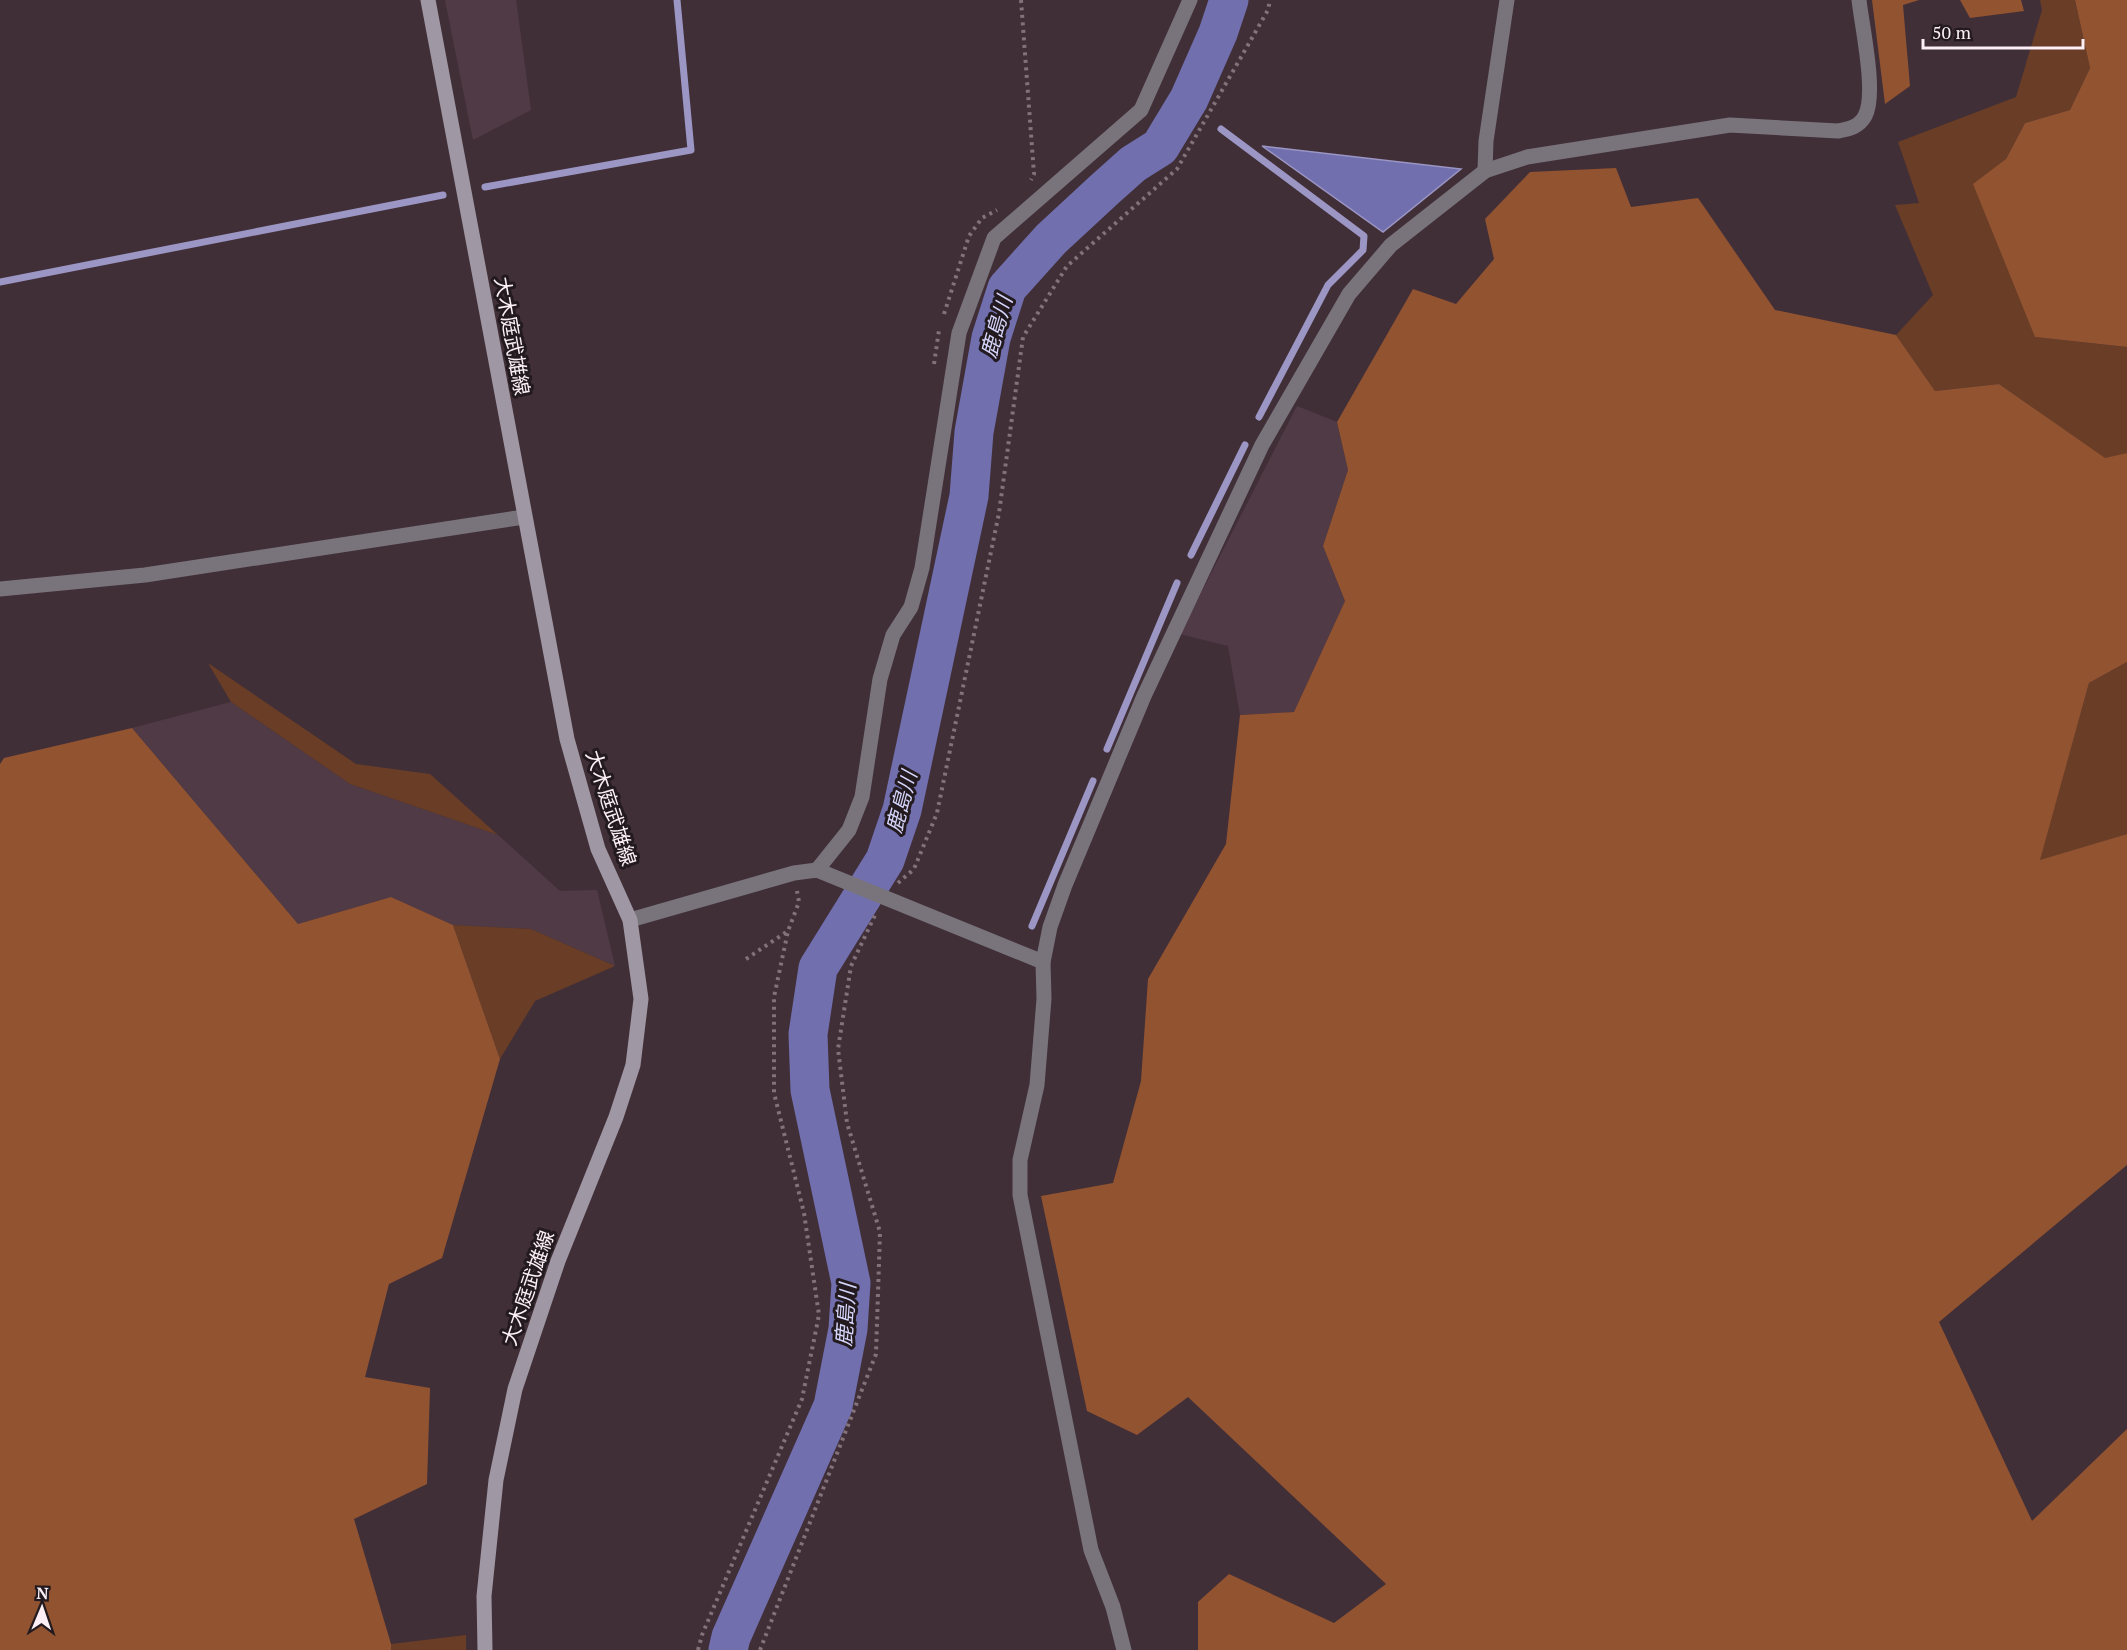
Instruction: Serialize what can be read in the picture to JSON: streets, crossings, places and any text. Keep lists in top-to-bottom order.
{
  "streets": {
    "main road": ["大木庭武雄線"]
  },
  "water": ["鹿島川"],
  "scale_bar": "50 m",
  "north": "top"
}
